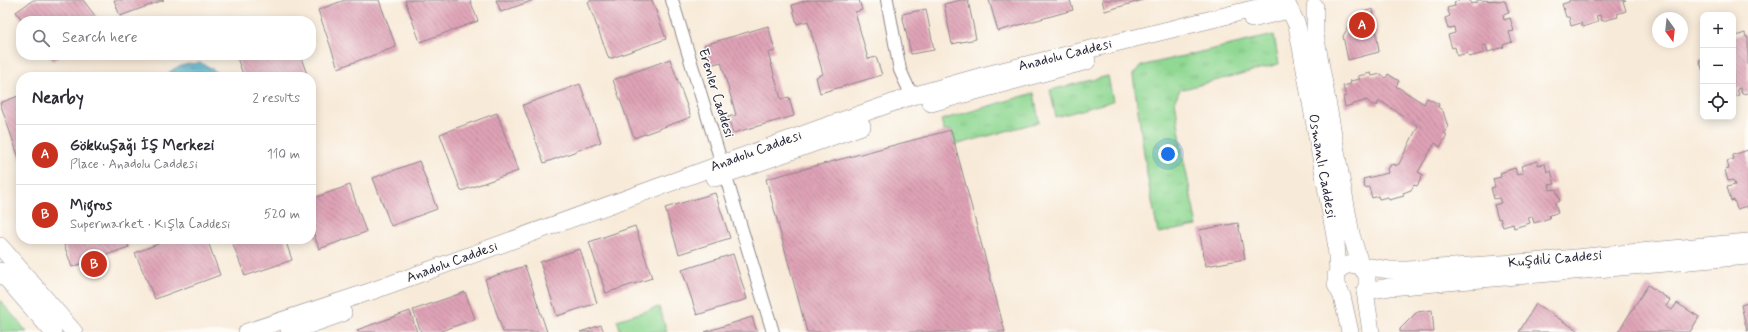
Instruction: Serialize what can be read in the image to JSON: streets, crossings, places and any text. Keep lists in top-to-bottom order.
{
  "streets": {
    "main road": ["Anadolu Caddesi", "Osmanlı Caddesi", "Kuşdili Caddesi"],
    "street": ["Erenler Caddesi"]
  },
  "crossings": [
    ["Anadolu Caddesi", "Erenler Caddesi"],
    ["Anadolu Caddesi", "Osmanlı Caddesi"],
    ["Osmanlı Caddesi", "Kuşdili Caddesi"]
  ],
  "north": "bottom",
  "page": {
    "pins": ["A", "B"],
    "map_buttons": ["+", "−"],
    "search": "Search here",
    "heading": ["Nearby", "2 results"],
    "list": [
      {
        "mark": "A",
        "name": "Gökkuşağı İş Merkezi",
        "note": "Place · Anadolu Caddesi",
        "value": "110 m"
      },
      {
        "mark": "B",
        "name": "Migros",
        "note": "Supermarket · Kışla Caddesi",
        "value": "520 m"
      }
    ]
  }
}
